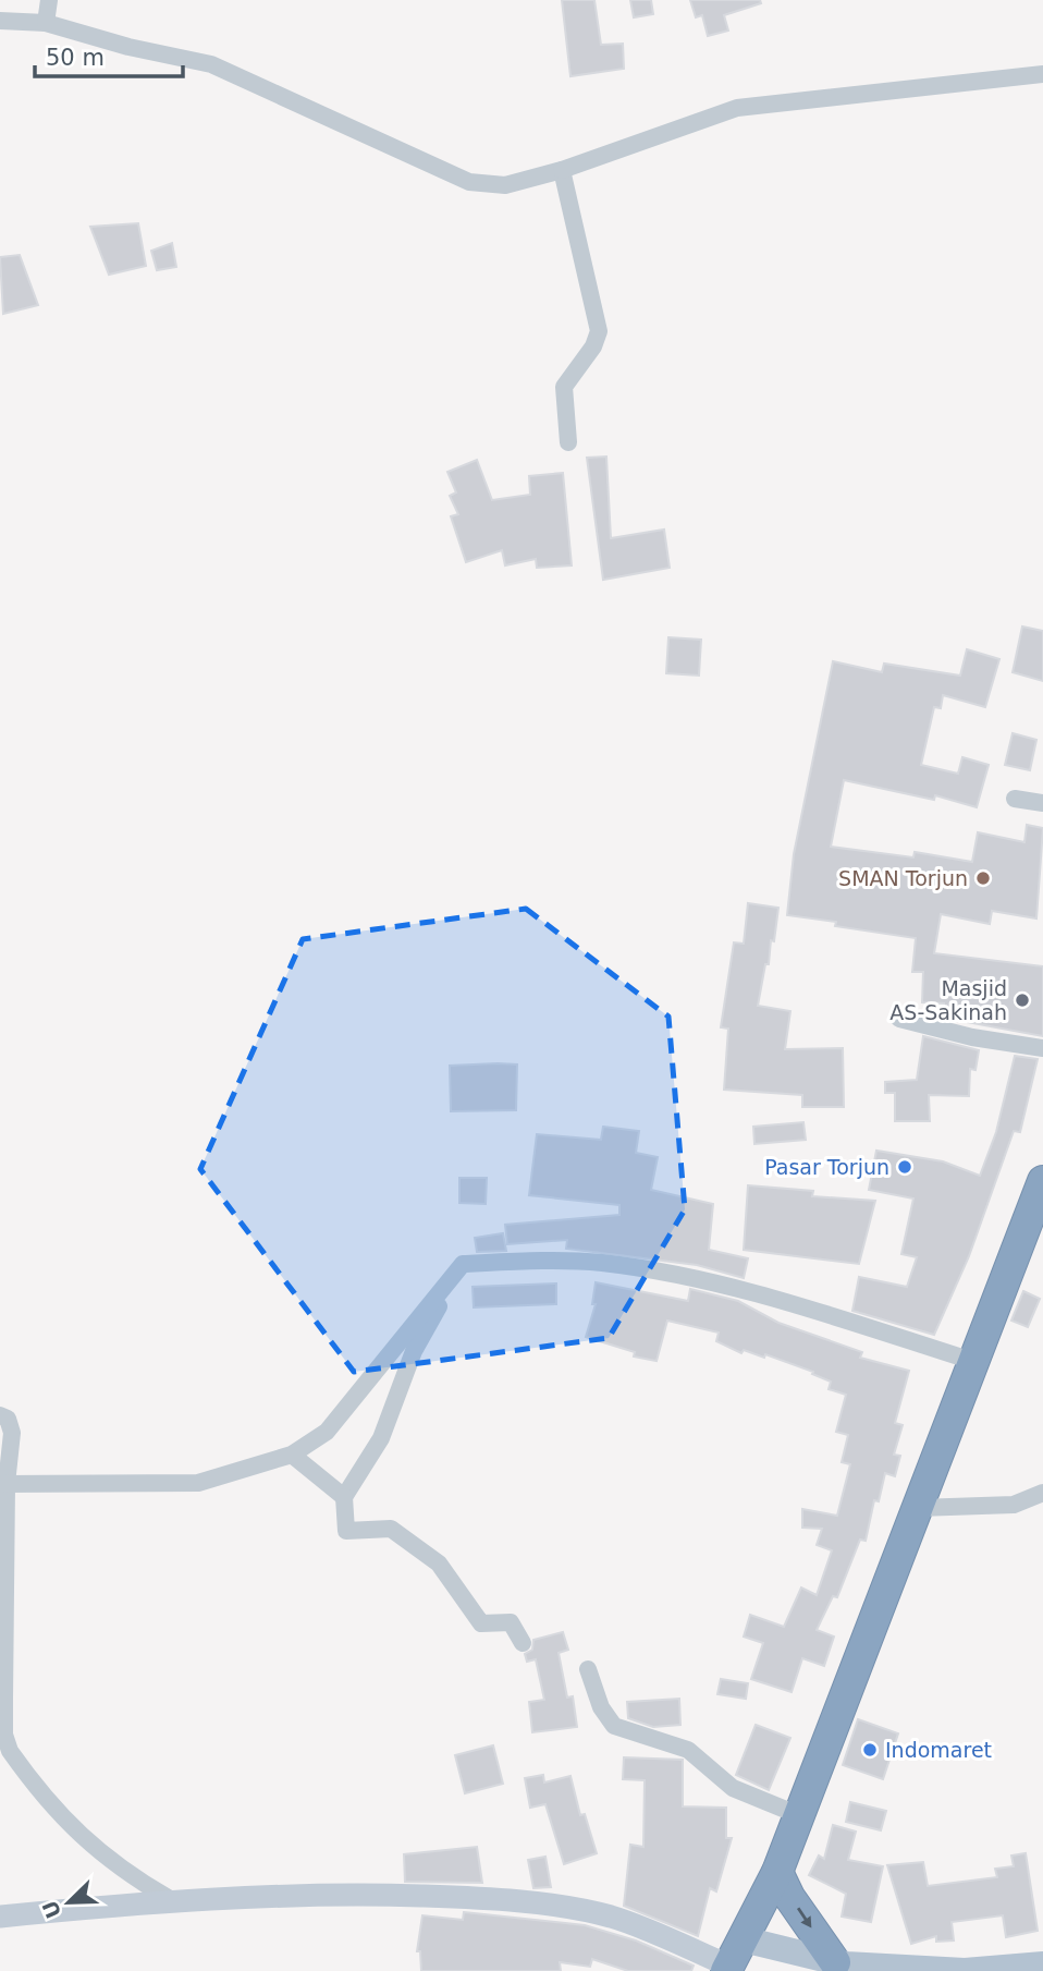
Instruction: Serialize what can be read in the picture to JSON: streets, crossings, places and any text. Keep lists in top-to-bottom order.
{
  "places": [
    "SMAN Torjun",
    "Masjid AS-Sakinah",
    "Pasar Torjun",
    "Indomaret"
  ],
  "scale_bar": "50 m",
  "north": "bottom left"
}
